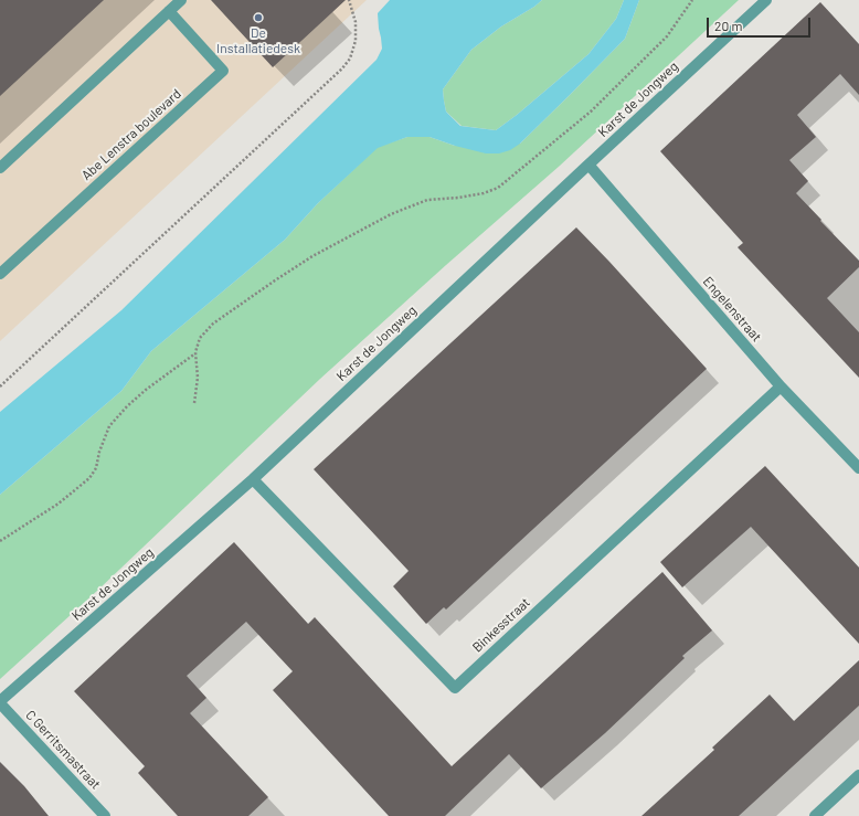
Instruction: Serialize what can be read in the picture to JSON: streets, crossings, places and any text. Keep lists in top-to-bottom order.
{
  "streets": {
    "street": [
      "Karst de Jongweg",
      "Abe Lenstra boulevard",
      "Engelenstraat",
      "Binkesstraat",
      "C Gerritsmastraat"
    ]
  },
  "crossings": [
    ["Karst de Jongweg", "Engelenstraat"],
    ["Karst de Jongweg", "Binkesstraat"],
    ["Karst de Jongweg", "C Gerritsmastraat"],
    ["Engelenstraat", "Binkesstraat"]
  ],
  "places": ["De Installatiedesk"],
  "scale_bar": "20 m"
}
